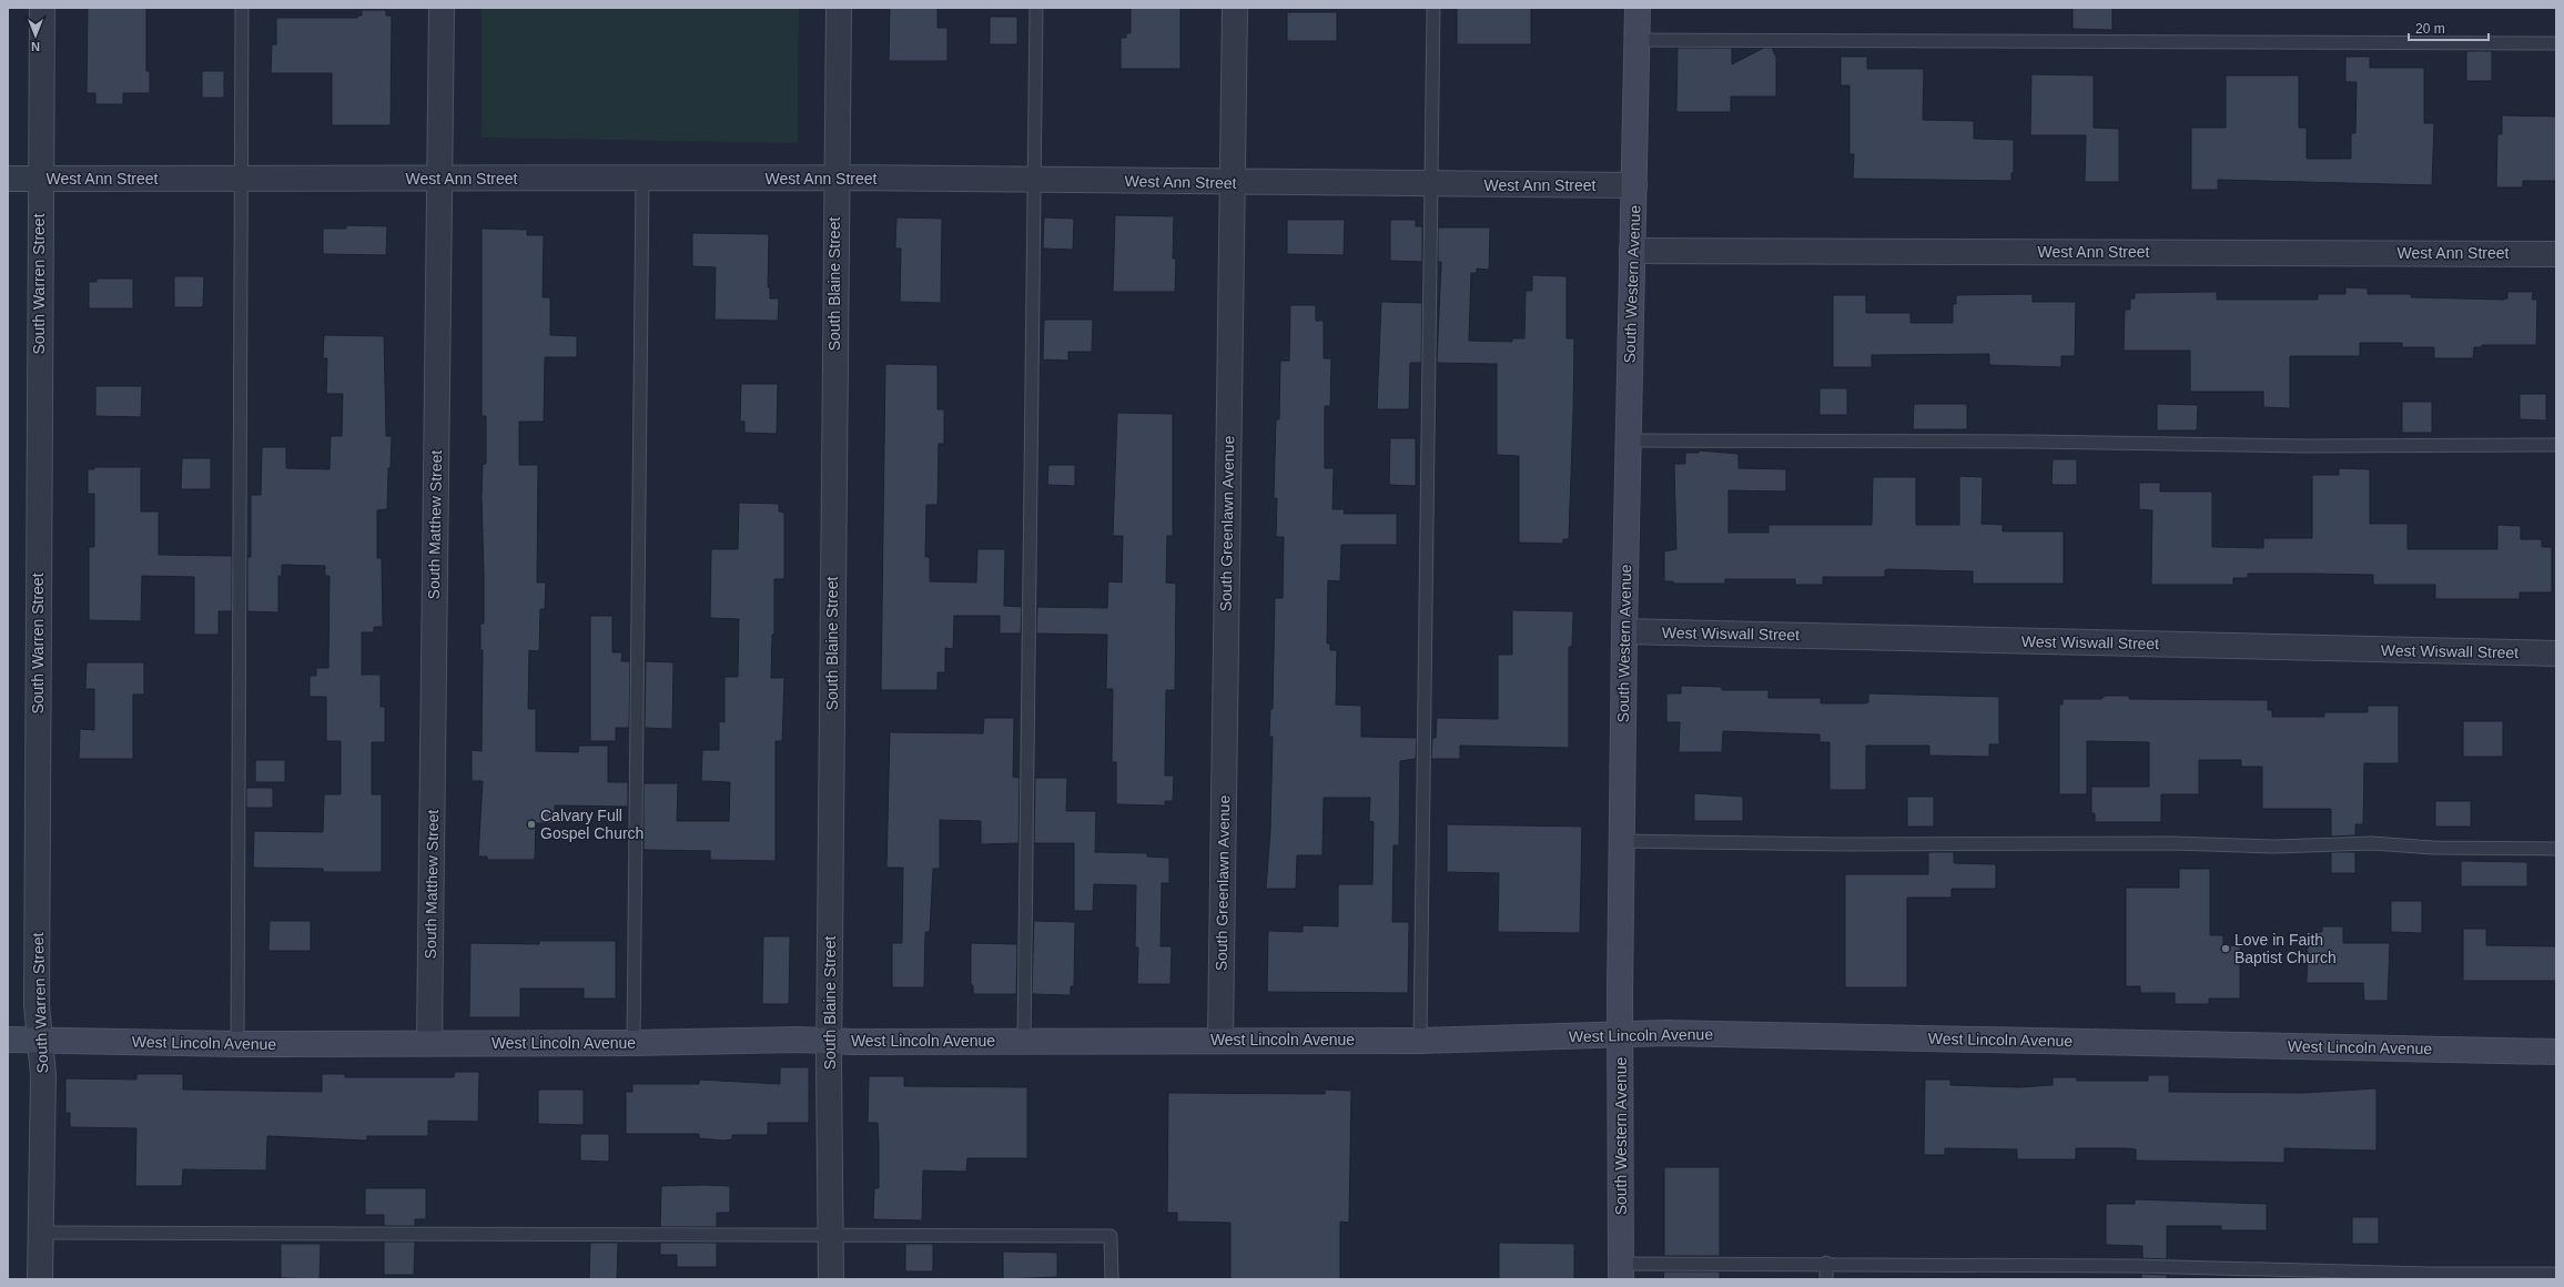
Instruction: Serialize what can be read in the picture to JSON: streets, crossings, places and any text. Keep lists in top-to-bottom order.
{
  "streets": {
    "main road": ["South Western Avenue", "West Lincoln Avenue"],
    "street": [
      "West Ann Street",
      "South Warren Street",
      "South Blaine Street",
      "South Greenlawn Avenue",
      "South Matthew Street",
      "West Wiswall Street"
    ]
  },
  "crossings": [
    ["West Ann Street", "South Warren Street"],
    ["West Ann Street", "South Blaine Street"],
    ["West Ann Street", "South Western Avenue"],
    ["West Ann Street", "South Greenlawn Avenue"],
    ["West Ann Street", "South Matthew Street"],
    ["South Warren Street", "West Lincoln Avenue"],
    ["South Blaine Street", "West Lincoln Avenue"],
    ["South Western Avenue", "West Wiswall Street"],
    ["South Western Avenue", "West Lincoln Avenue"],
    ["South Greenlawn Avenue", "West Lincoln Avenue"],
    ["South Matthew Street", "West Lincoln Avenue"]
  ],
  "places": ["Calvary Full Gospel Church", "Love in Faith Baptist Church"],
  "scale_bar": "20 m",
  "north": "bottom"
}
